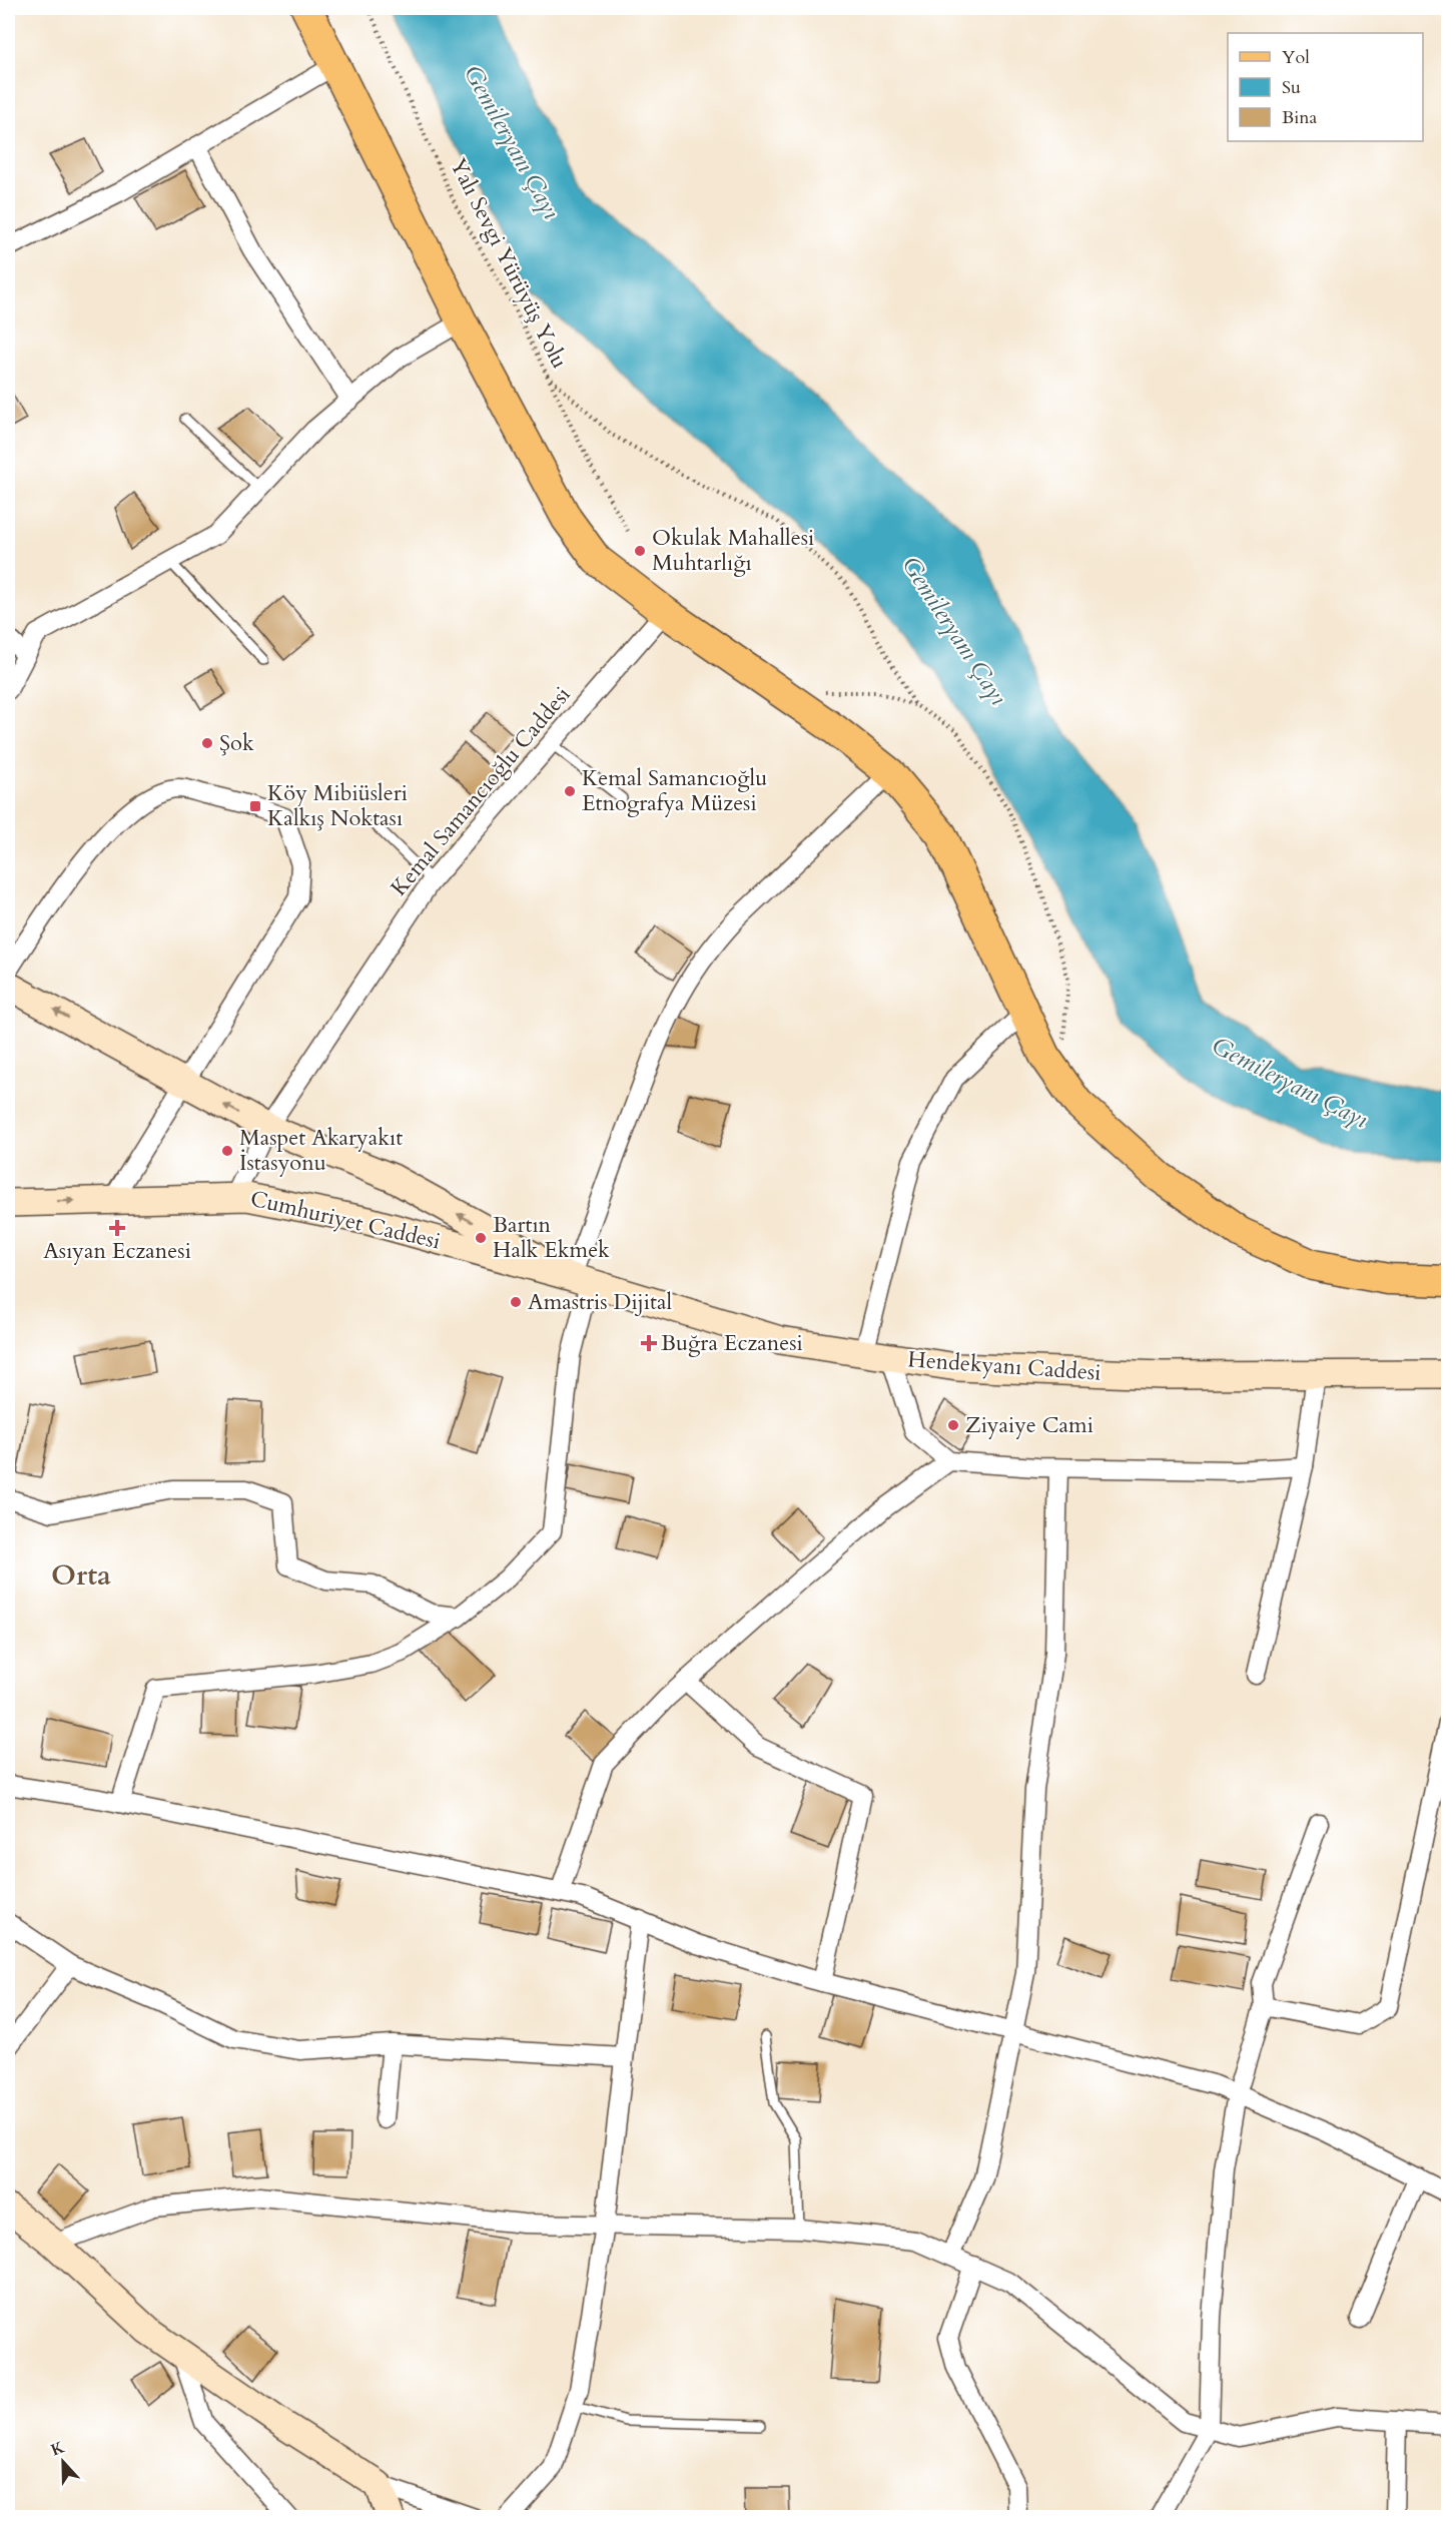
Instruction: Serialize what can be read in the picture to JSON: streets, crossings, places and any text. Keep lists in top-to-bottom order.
{
  "streets": {
    "main road": ["Cumhuriyet Caddesi", "Hendekyanı Caddesi"],
    "street": ["Kemal Samancıoğlu Caddesi"],
    "path": ["Yalı Sevgi Yürüyüş Yolu"]
  },
  "crossings": [
    ["Kemal Samancıoğlu Caddesi", "Cumhuriyet Caddesi"],
    ["Cumhuriyet Caddesi", "Hendekyanı Caddesi"]
  ],
  "districts": ["Orta"],
  "water": ["Gemileryanı Çayı"],
  "places": {
    "other": [
      "Okulak Mahallesi Muhtarlığı",
      "Şok",
      "Kemal Samancıoğlu Etnografya Müzesi",
      "Maspet Akaryakıt İstasyonu",
      "Bartın Halk Ekmek",
      "Amastris Dijital",
      "Ziyaiye Cami"
    ],
    "transit": ["Köy Mibiüsleri Kalkış Noktası"],
    "health": ["Asıyan Eczanesi", "Buğra Eczanesi"]
  },
  "legend": ["Yol", "Su", "Bina"],
  "north": "top"
}
